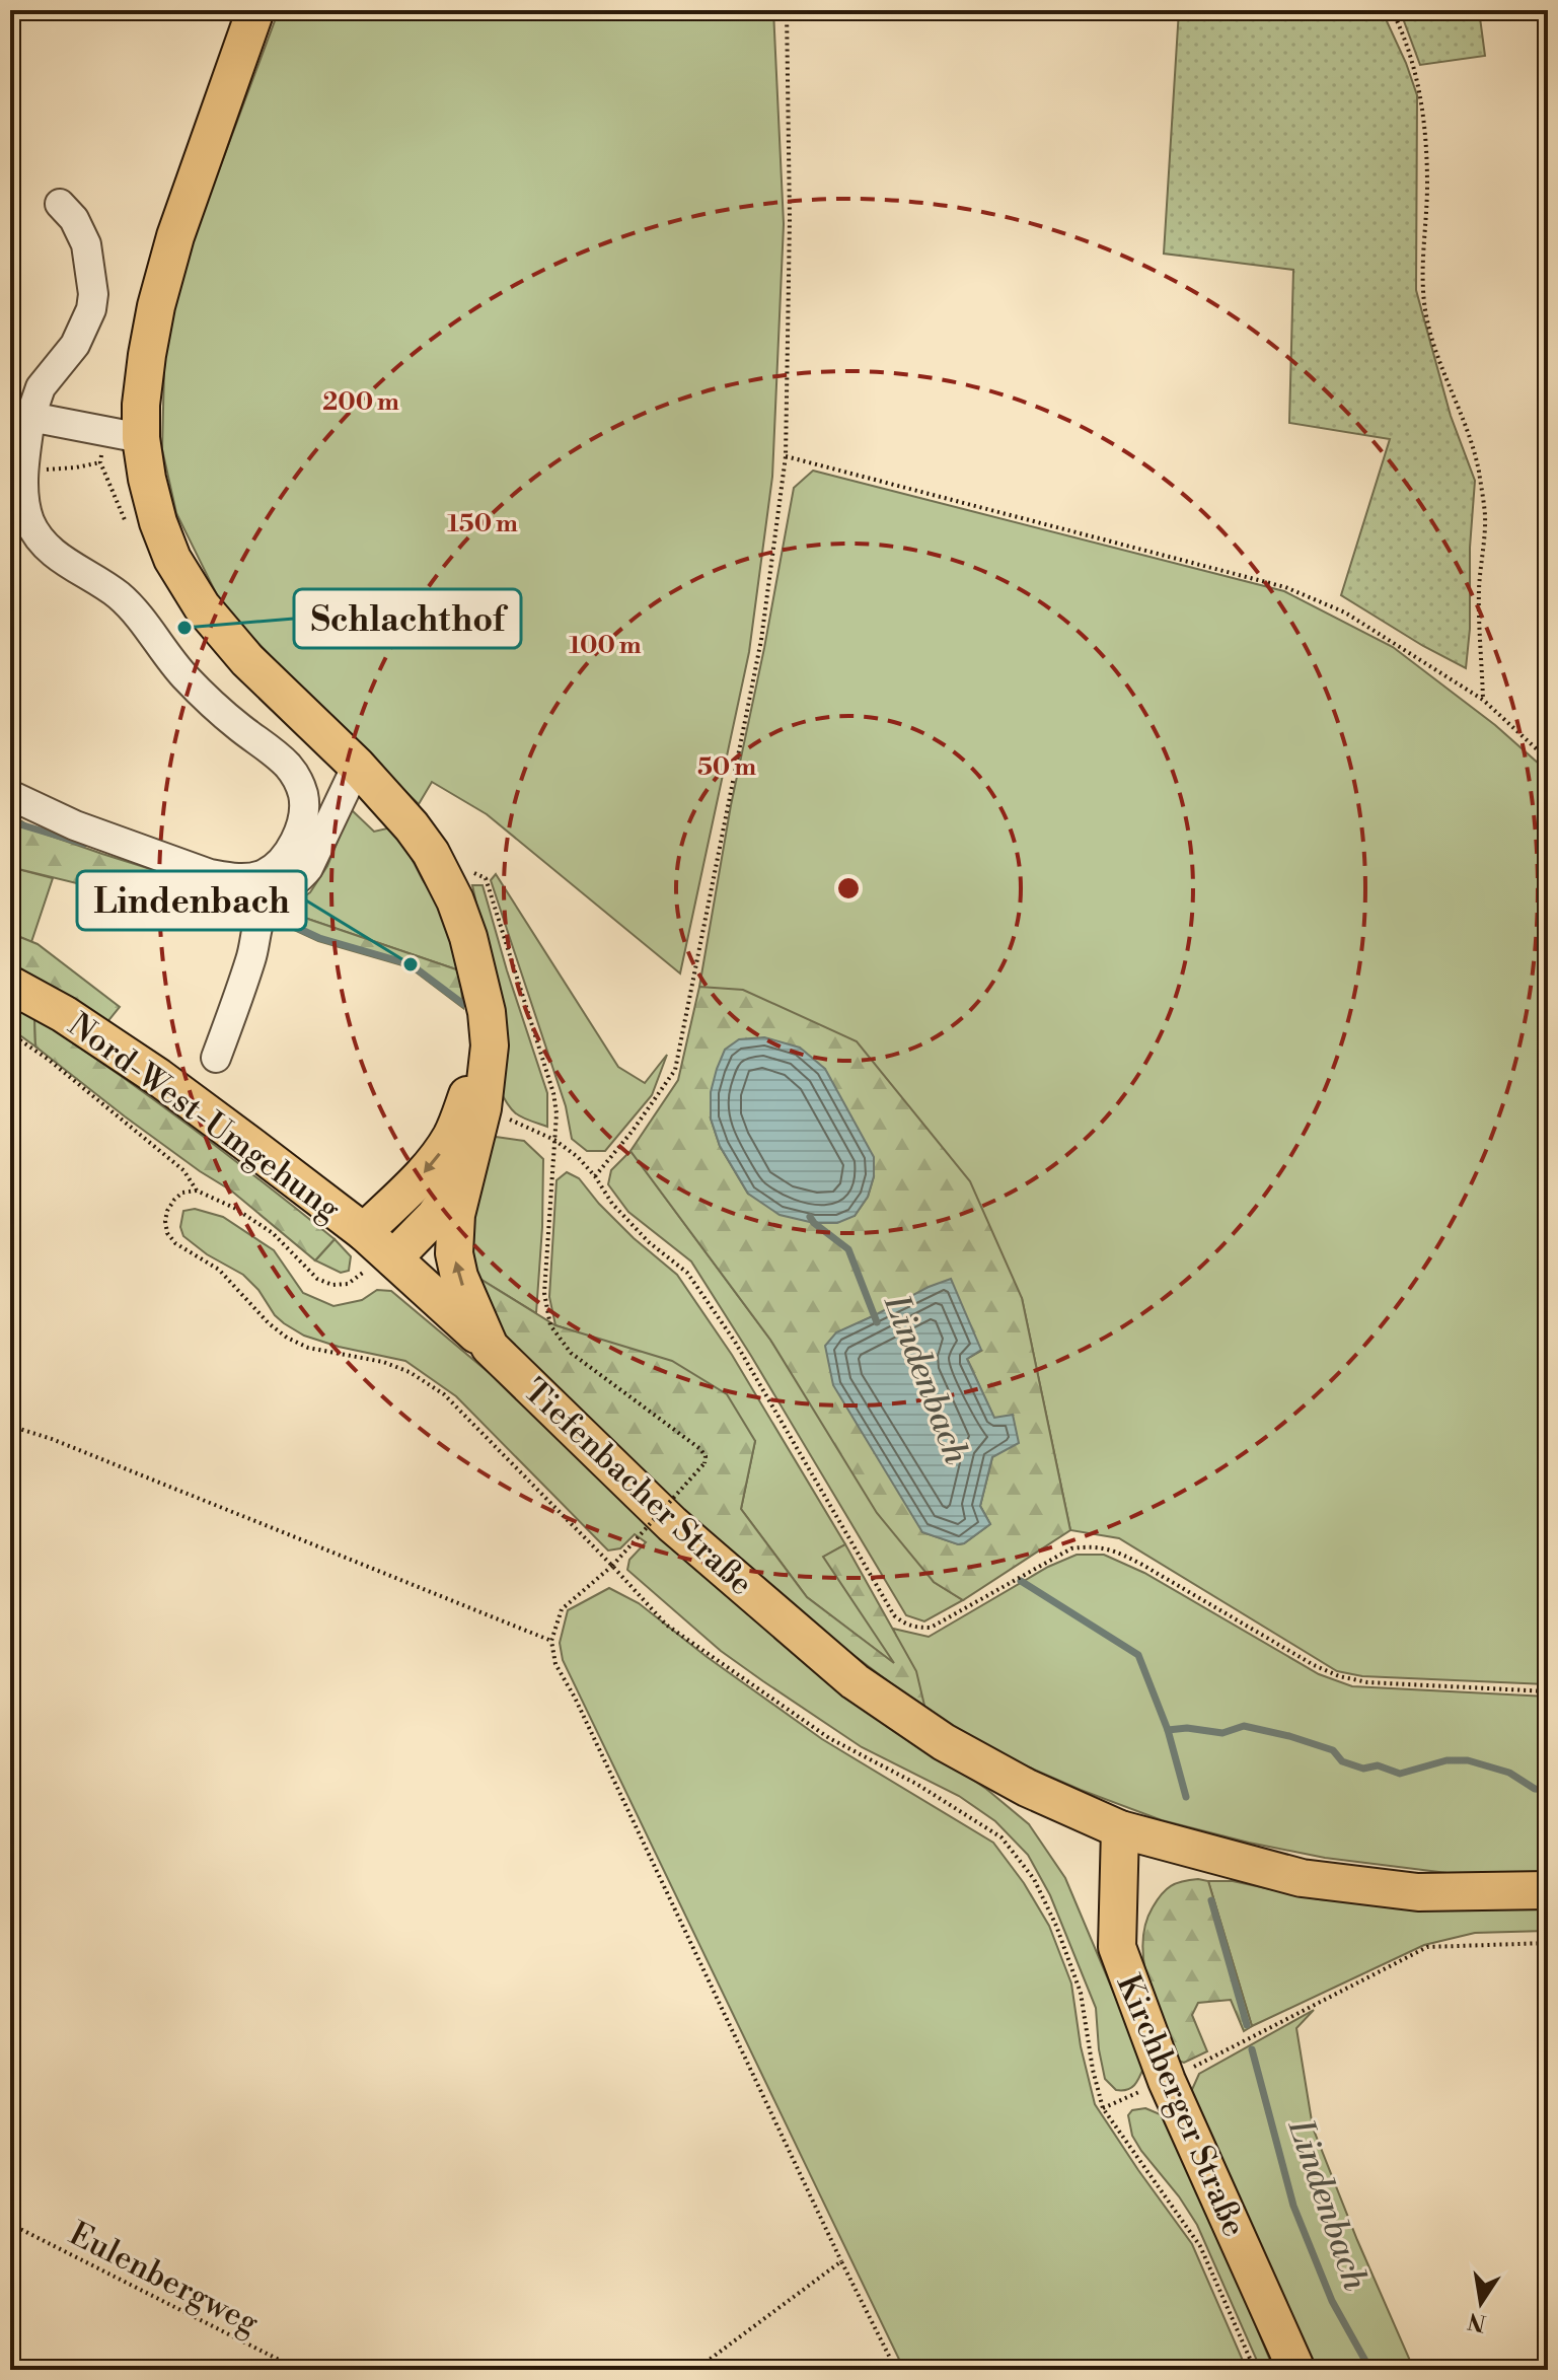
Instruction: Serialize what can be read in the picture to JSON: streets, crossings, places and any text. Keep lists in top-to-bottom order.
{
  "streets": {
    "main road": ["Nord-West-Umgehung", "Tiefenbacher Straße", "Kirchberger Straße"],
    "path": ["Eulenbergweg"]
  },
  "crossings": [
    ["Nord-West-Umgehung", "Tiefenbacher Straße"],
    ["Tiefenbacher Straße", "Kirchberger Straße"]
  ],
  "water": ["Lindenbach"],
  "places": ["Schlachthof", "Lindenbach"],
  "north": "bottom",
  "rings": [
    "200 m",
    "150 m",
    "100 m",
    "50 m"
  ]
}
